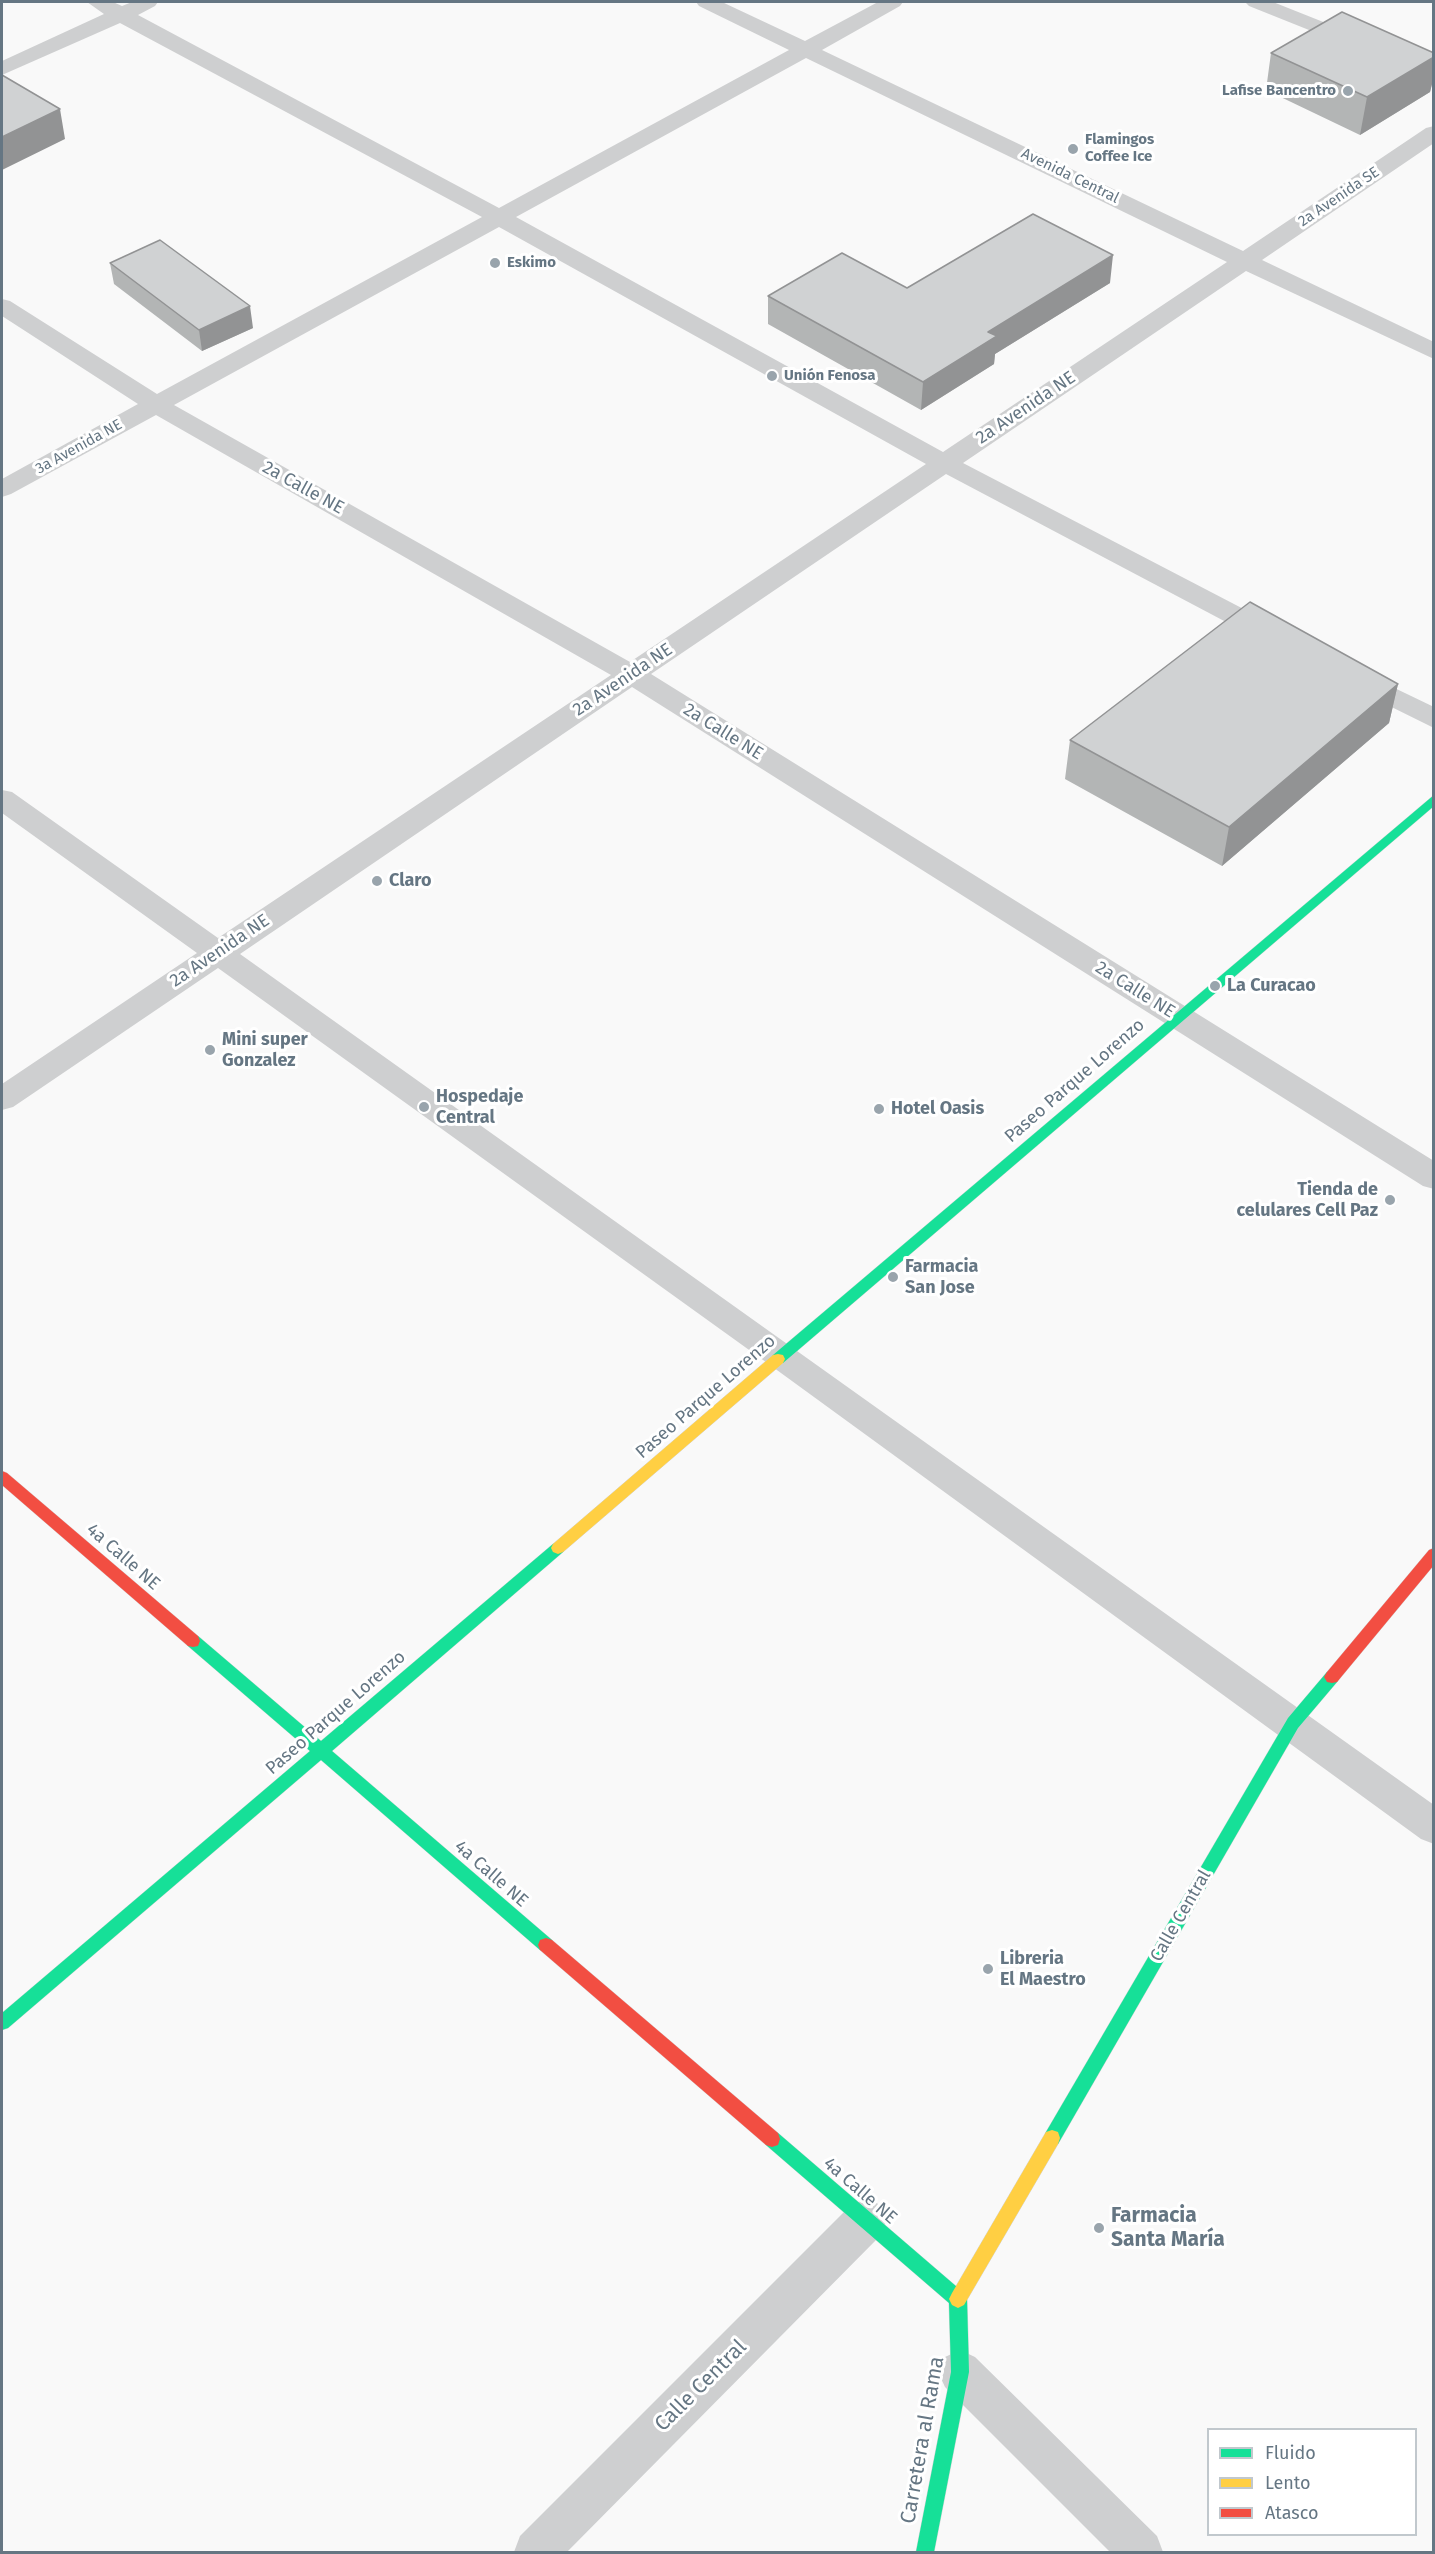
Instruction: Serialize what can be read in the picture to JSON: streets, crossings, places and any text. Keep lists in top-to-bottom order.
{
  "streets": {
    "street": [
      "Avenida Central",
      "2a Avenida SE",
      "2a Avenida NE",
      "3a Avenida NE",
      "2a Calle NE",
      "Paseo Parque Lorenzo",
      "4a Calle NE",
      "Calle Central",
      "Carretera al Rama"
    ]
  },
  "crossings": [
    ["Avenida Central", "2a Avenida SE"],
    ["Avenida Central", "2a Avenida NE"],
    ["Avenida Central", "3a Avenida NE"],
    ["2a Avenida SE", "2a Avenida NE"],
    ["2a Avenida NE", "2a Calle NE"],
    ["3a Avenida NE", "2a Calle NE"],
    ["2a Calle NE", "Paseo Parque Lorenzo"],
    ["Paseo Parque Lorenzo", "4a Calle NE"],
    ["4a Calle NE", "Calle Central"],
    ["4a Calle NE", "Carretera al Rama"],
    ["Calle Central", "Carretera al Rama"]
  ],
  "places": [
    "Lafise Bancentro",
    "Flamingos Coffee Ice",
    "Eskimo",
    "Unión Fenosa",
    "Claro",
    "La Curacao",
    "Mini super Gonzalez",
    "Hospedaje Central",
    "Hotel Oasis",
    "Tienda de celulares Cell Paz",
    "Farmacia San Jose",
    "Libreria El Maestro",
    "Farmacia Santa María"
  ],
  "legend": ["Fluido", "Lento", "Atasco"]
}
